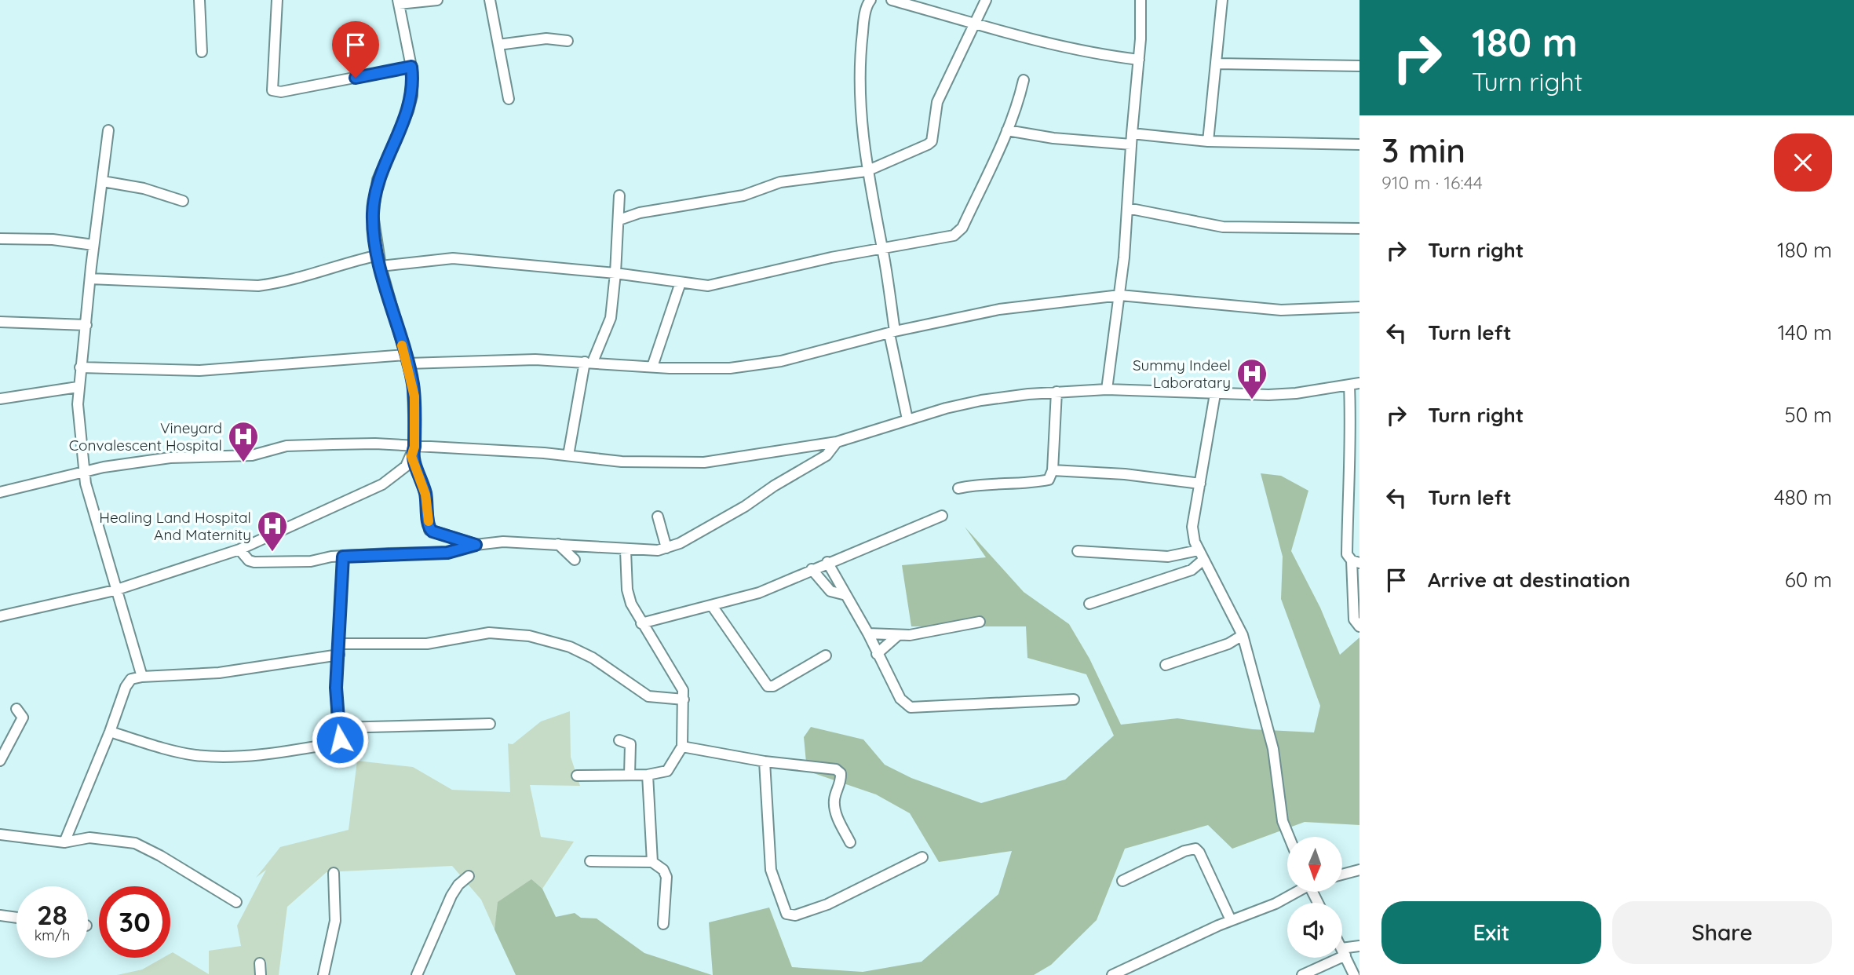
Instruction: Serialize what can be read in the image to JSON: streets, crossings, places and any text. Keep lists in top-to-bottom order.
{
  "places": {
    "hospital": ["Summy Indeel Laboratary", "Vineyard Convalescent Hospital", "Healing Land Hospital And Maternity"]
  },
  "north": "bottom",
  "page": {
    "turn": ["180 m", "Turn right"],
    "heading": ["3 min", "910 m · 16:44"],
    "list": [
      {
        "name": "Turn right",
        "value": "180 m"
      },
      {
        "name": "Turn left",
        "value": "140 m"
      },
      {
        "name": "Turn right",
        "value": "50 m"
      },
      {
        "name": "Turn left",
        "value": "480 m"
      },
      {
        "name": "Arrive at destination",
        "value": "60 m"
      }
    ],
    "speed": "28 km/h",
    "limit": "30",
    "buttons": ["Exit", "Share"]
  }
}
